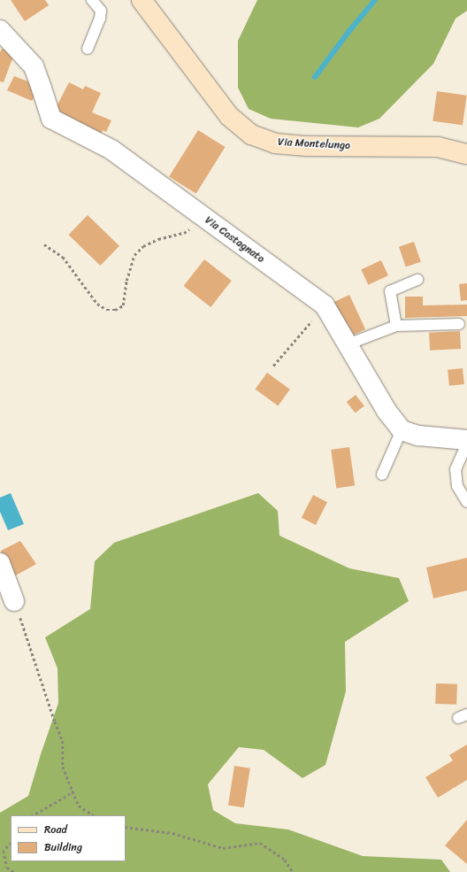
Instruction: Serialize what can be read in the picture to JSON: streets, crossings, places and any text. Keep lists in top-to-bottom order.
{
  "streets": {
    "street": ["Via Montelungo", "Via Castagnato"]
  },
  "legend": ["Road", "Building"]
}
